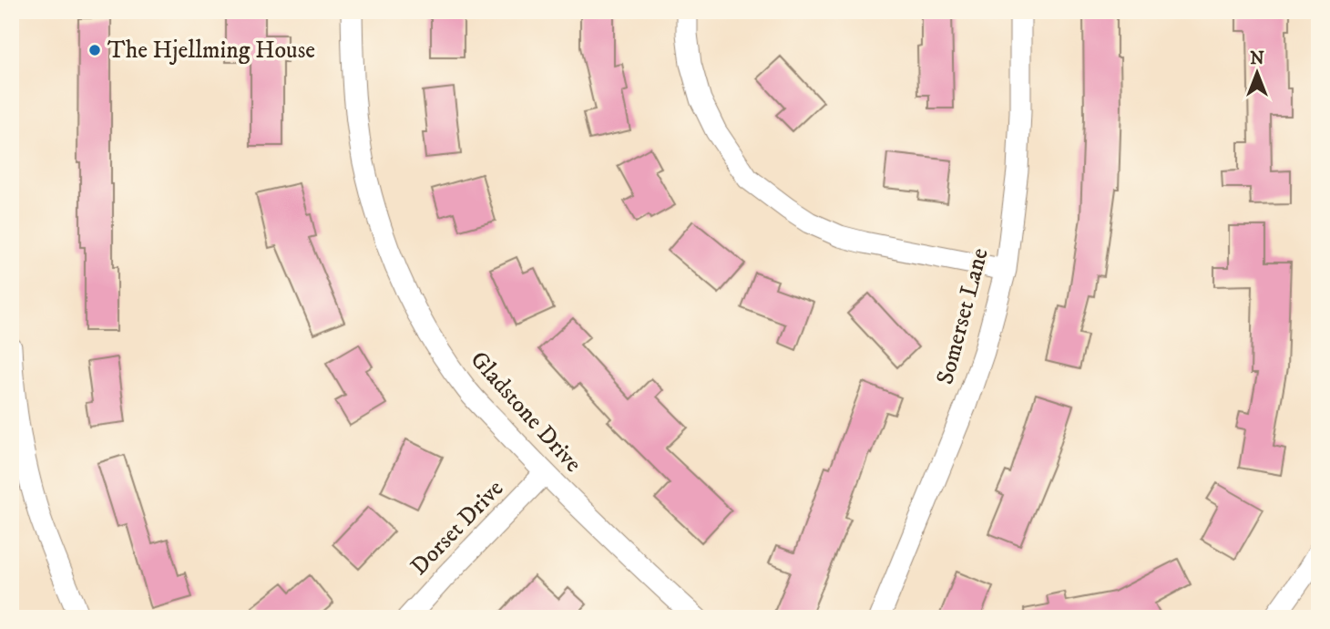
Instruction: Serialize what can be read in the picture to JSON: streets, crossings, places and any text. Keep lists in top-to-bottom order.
{
  "streets": {
    "street": ["Somerset Lane", "Gladstone Drive", "Dorset Drive"]
  },
  "crossings": [
    ["Gladstone Drive", "Dorset Drive"]
  ],
  "places": ["The Hjellming House"],
  "north": "top"
}
